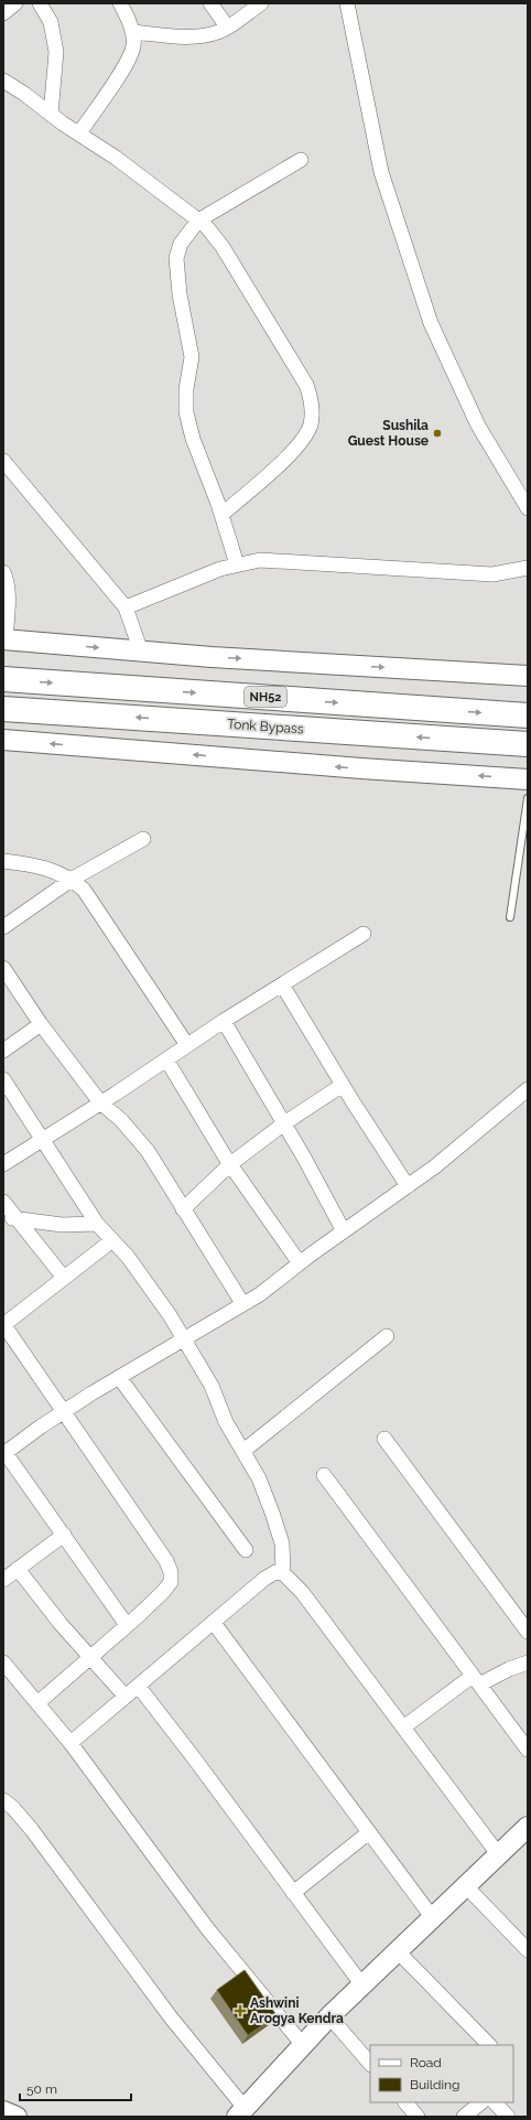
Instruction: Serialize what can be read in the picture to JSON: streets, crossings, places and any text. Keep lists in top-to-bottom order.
{
  "streets": {
    "highway": ["NH52", "Tonk Bypass"]
  },
  "places": {
    "other": ["Sushila Guest House"],
    "health": ["Ashwini Arogya Kendra"]
  },
  "legend": ["Road", "Building"],
  "scale_bar": "50 m"
}
